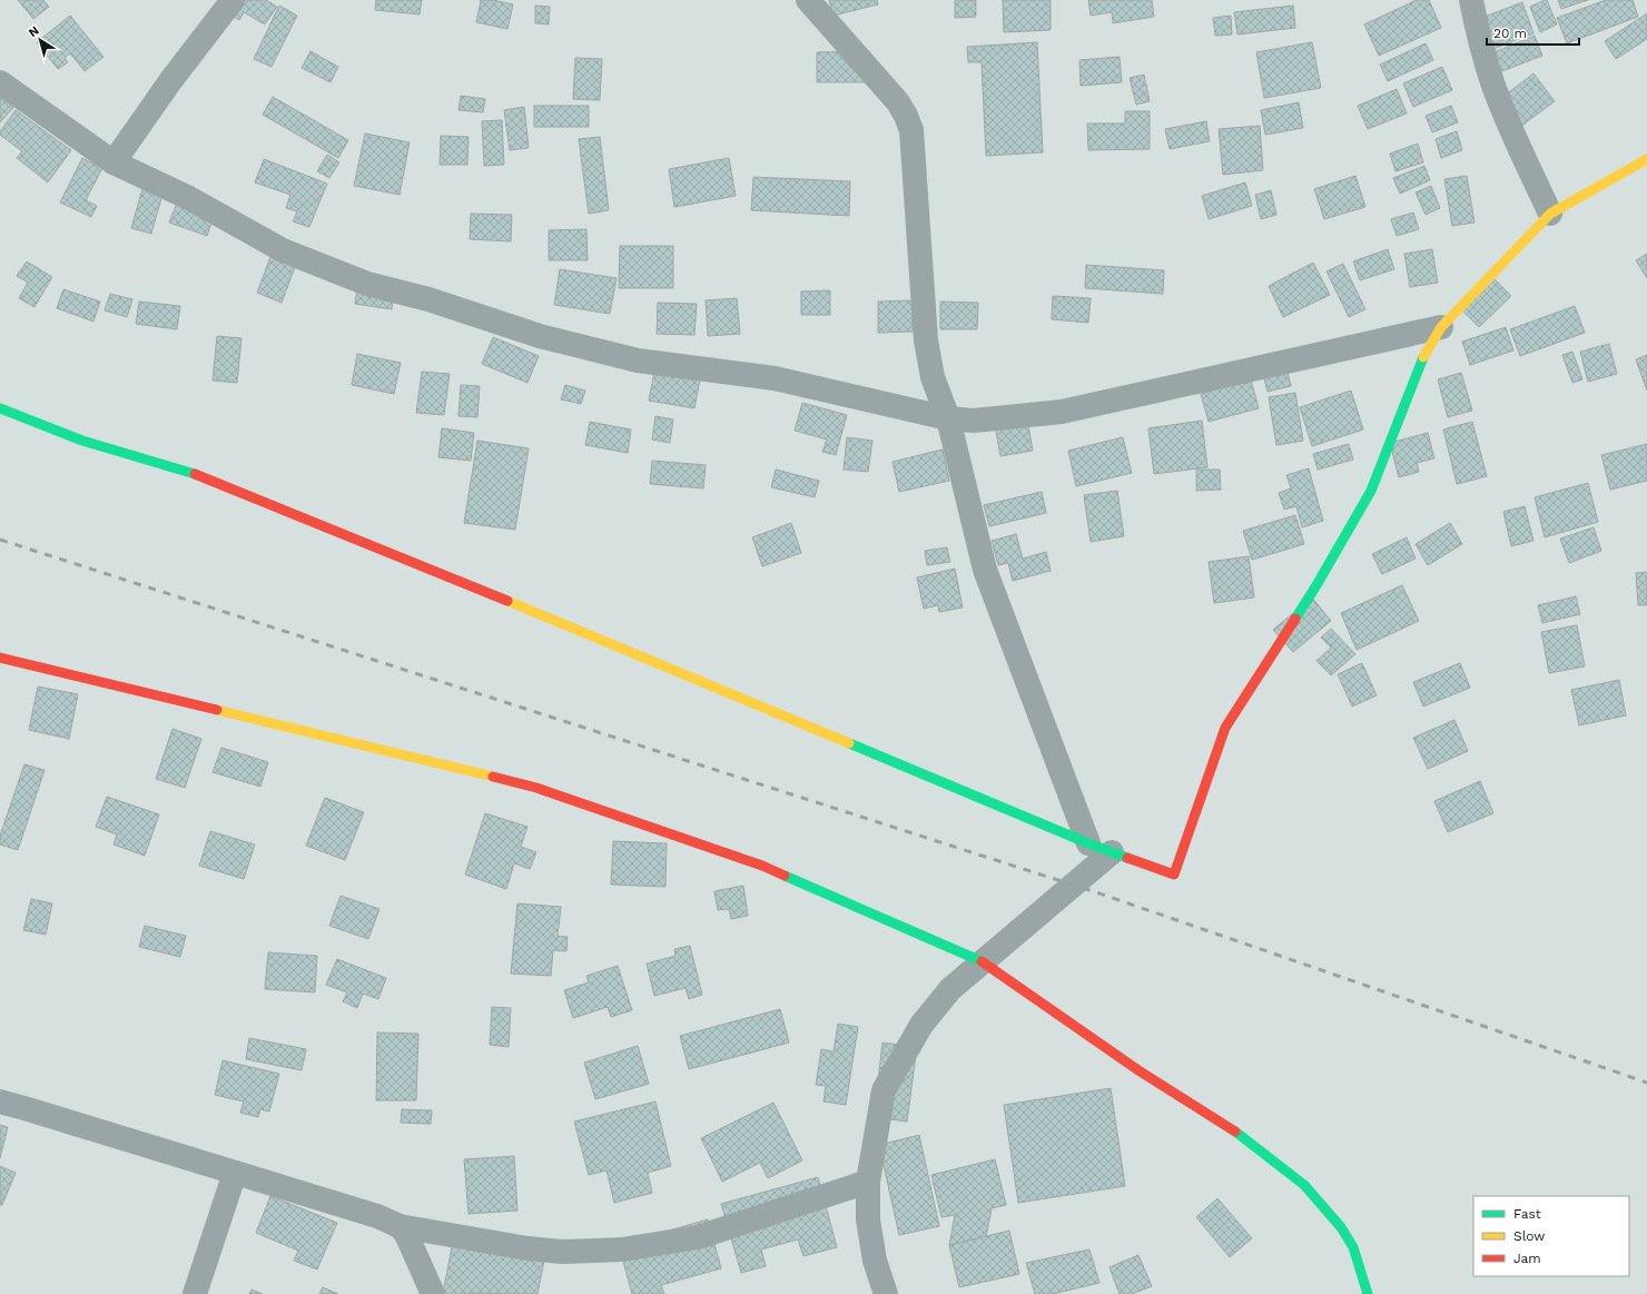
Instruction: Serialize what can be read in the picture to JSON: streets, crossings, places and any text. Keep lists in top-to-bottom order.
{
  "legend": ["Fast", "Slow", "Jam"],
  "scale_bar": "20 m",
  "north": "top left"
}
